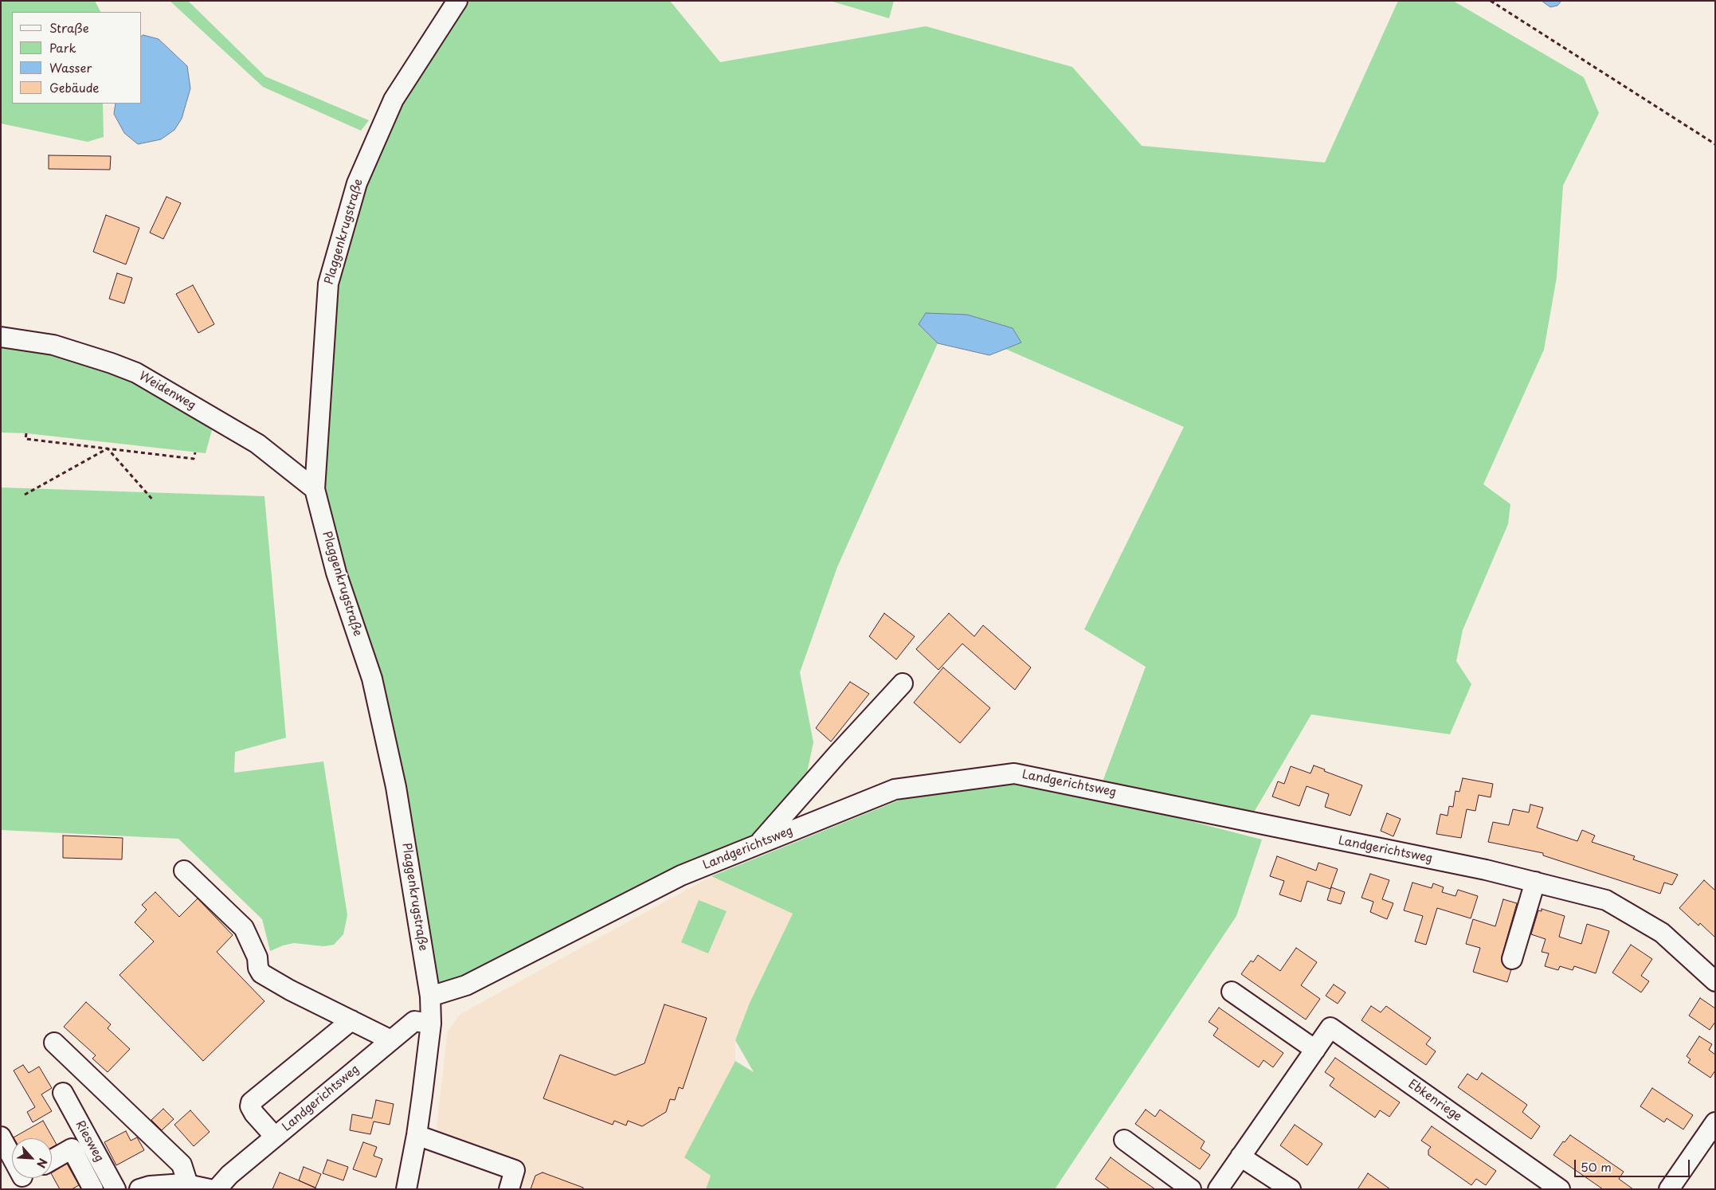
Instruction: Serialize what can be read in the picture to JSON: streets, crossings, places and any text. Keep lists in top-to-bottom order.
{
  "streets": {
    "street": [
      "Plaggenkrugstraße",
      "Weidenweg",
      "Landgerichtsweg",
      "Ebkenriege",
      "Riesweg"
    ]
  },
  "crossings": [
    ["Plaggenkrugstraße", "Weidenweg"],
    ["Plaggenkrugstraße", "Landgerichtsweg"]
  ],
  "legend": [
    "Straße",
    "Park",
    "Wasser",
    "Gebäude"
  ],
  "scale_bar": "50 m",
  "north": "bottom right"
}
